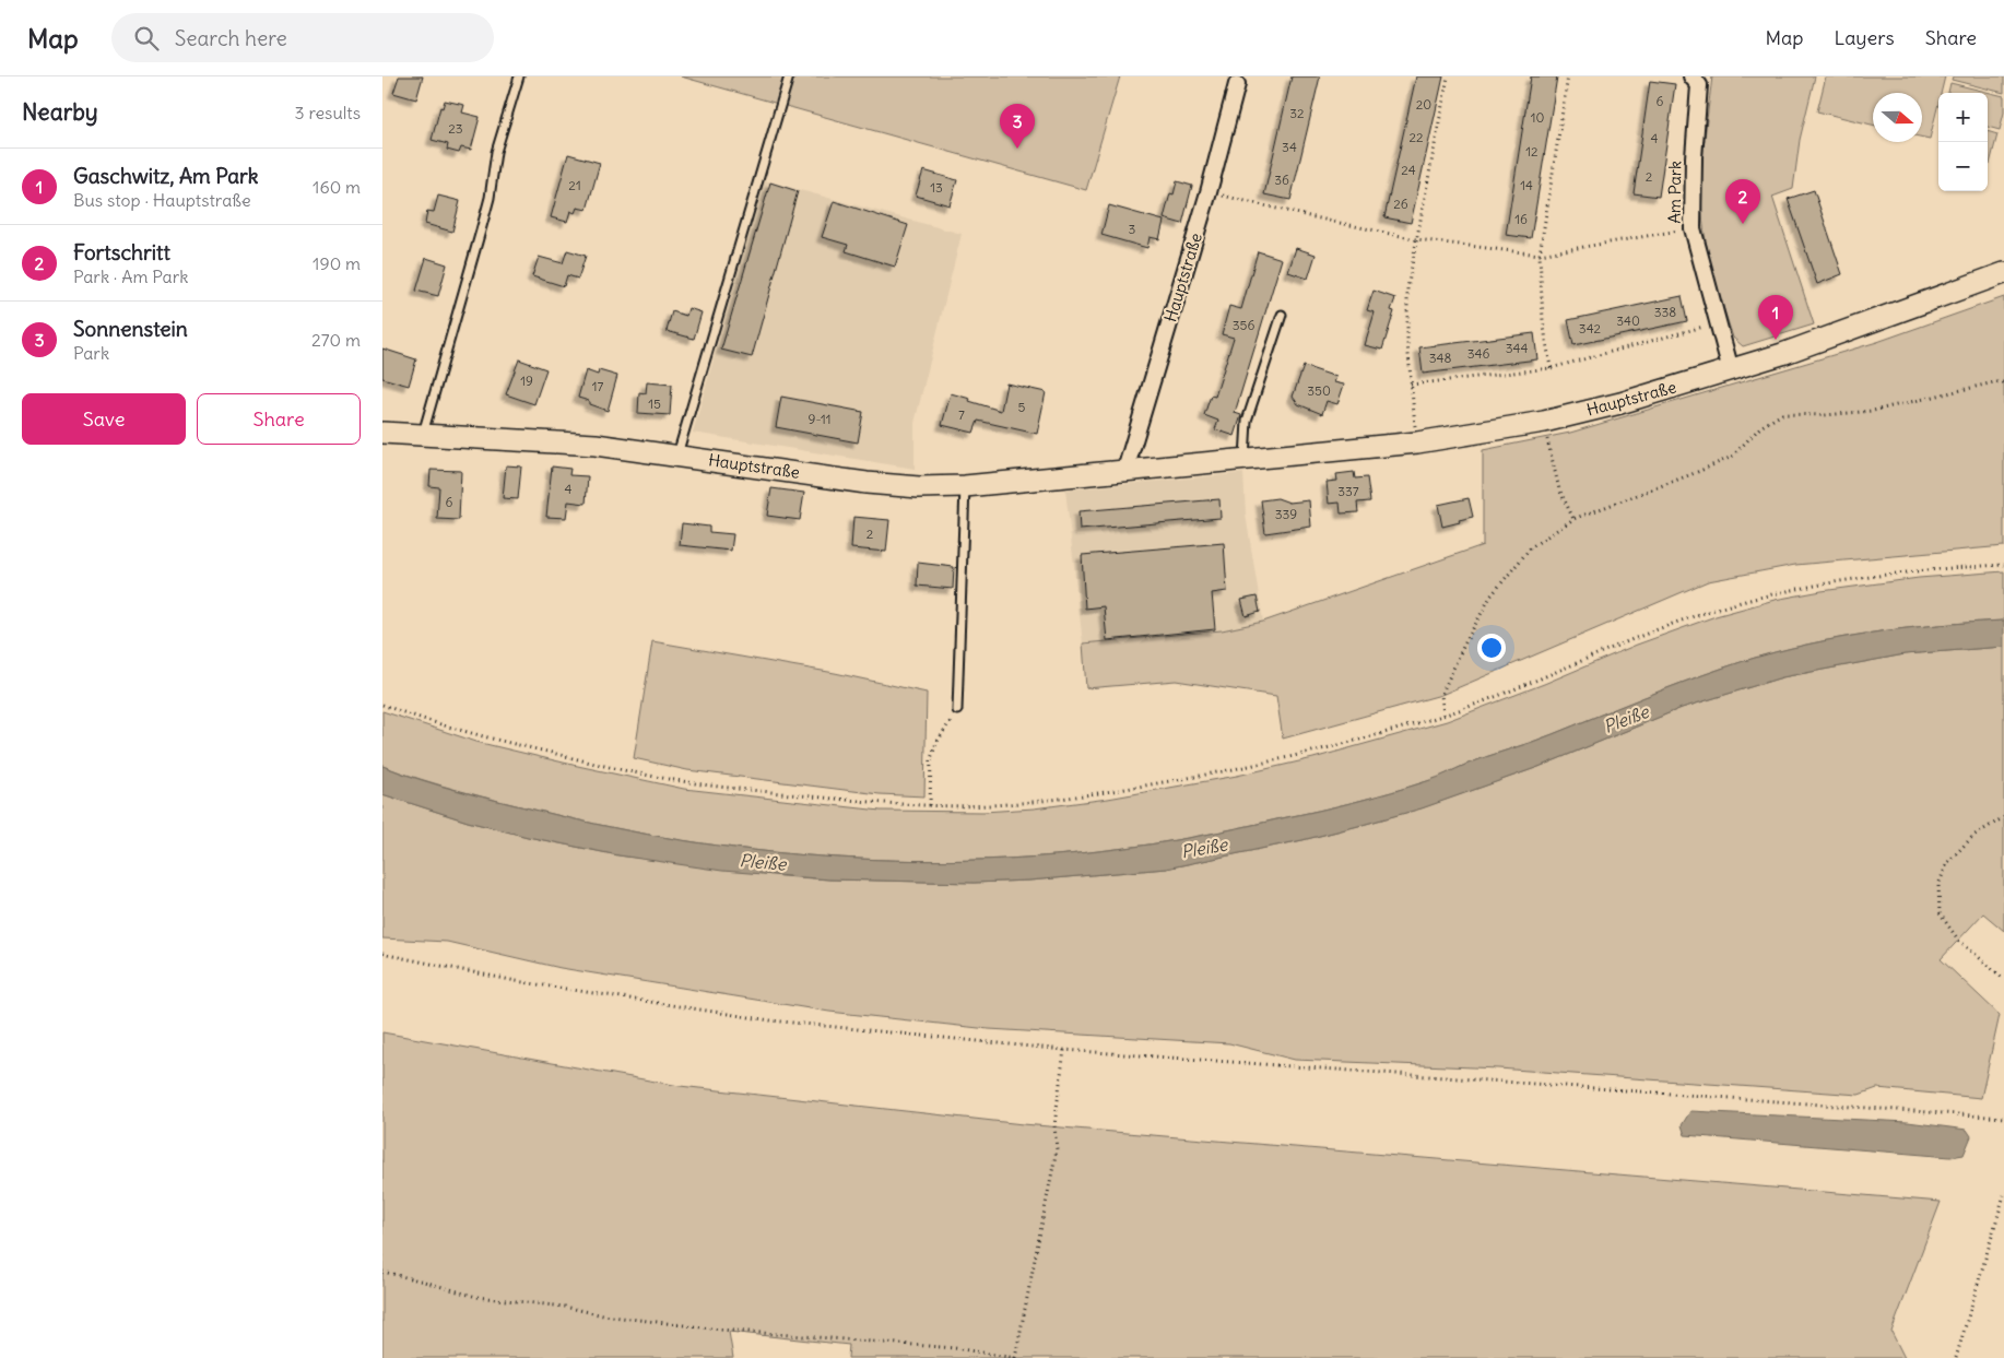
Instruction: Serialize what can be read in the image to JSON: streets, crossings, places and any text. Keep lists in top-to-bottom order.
{
  "streets": {
    "main road": ["Hauptstraße"],
    "street": ["Am Park"]
  },
  "crossings": [
    ["Am Park", "Hauptstraße"]
  ],
  "water": ["Pleiße"],
  "house_numbers": [
    "6",
    "20",
    "32",
    "10",
    "23",
    "22",
    "4",
    "34",
    "12",
    "24",
    "2",
    "36",
    "21",
    "14",
    "13",
    "26",
    "16",
    "3",
    "338",
    "340",
    "356",
    "342",
    "344",
    "346",
    "348",
    "19",
    "17",
    "350",
    "15",
    "5",
    "7",
    "9-11",
    "4",
    "337",
    "6",
    "339",
    "2"
  ],
  "north": "right",
  "page": {
    "header": "Map",
    "search": "Search here",
    "nav": ["Map", "Layers", "Share"],
    "heading": ["Nearby", "3 results"],
    "map_buttons": ["+", "−"],
    "pins": ["3", "2", "1"],
    "list": [
      {
        "mark": "1",
        "name": "Gaschwitz, Am Park",
        "note": "Bus stop · Hauptstraße",
        "value": "160 m"
      },
      {
        "mark": "2",
        "name": "Fortschritt",
        "note": "Park · Am Park",
        "value": "190 m"
      },
      {
        "mark": "3",
        "name": "Sonnenstein",
        "note": "Park",
        "value": "270 m"
      }
    ],
    "buttons": ["Save", "Share"]
  }
}
